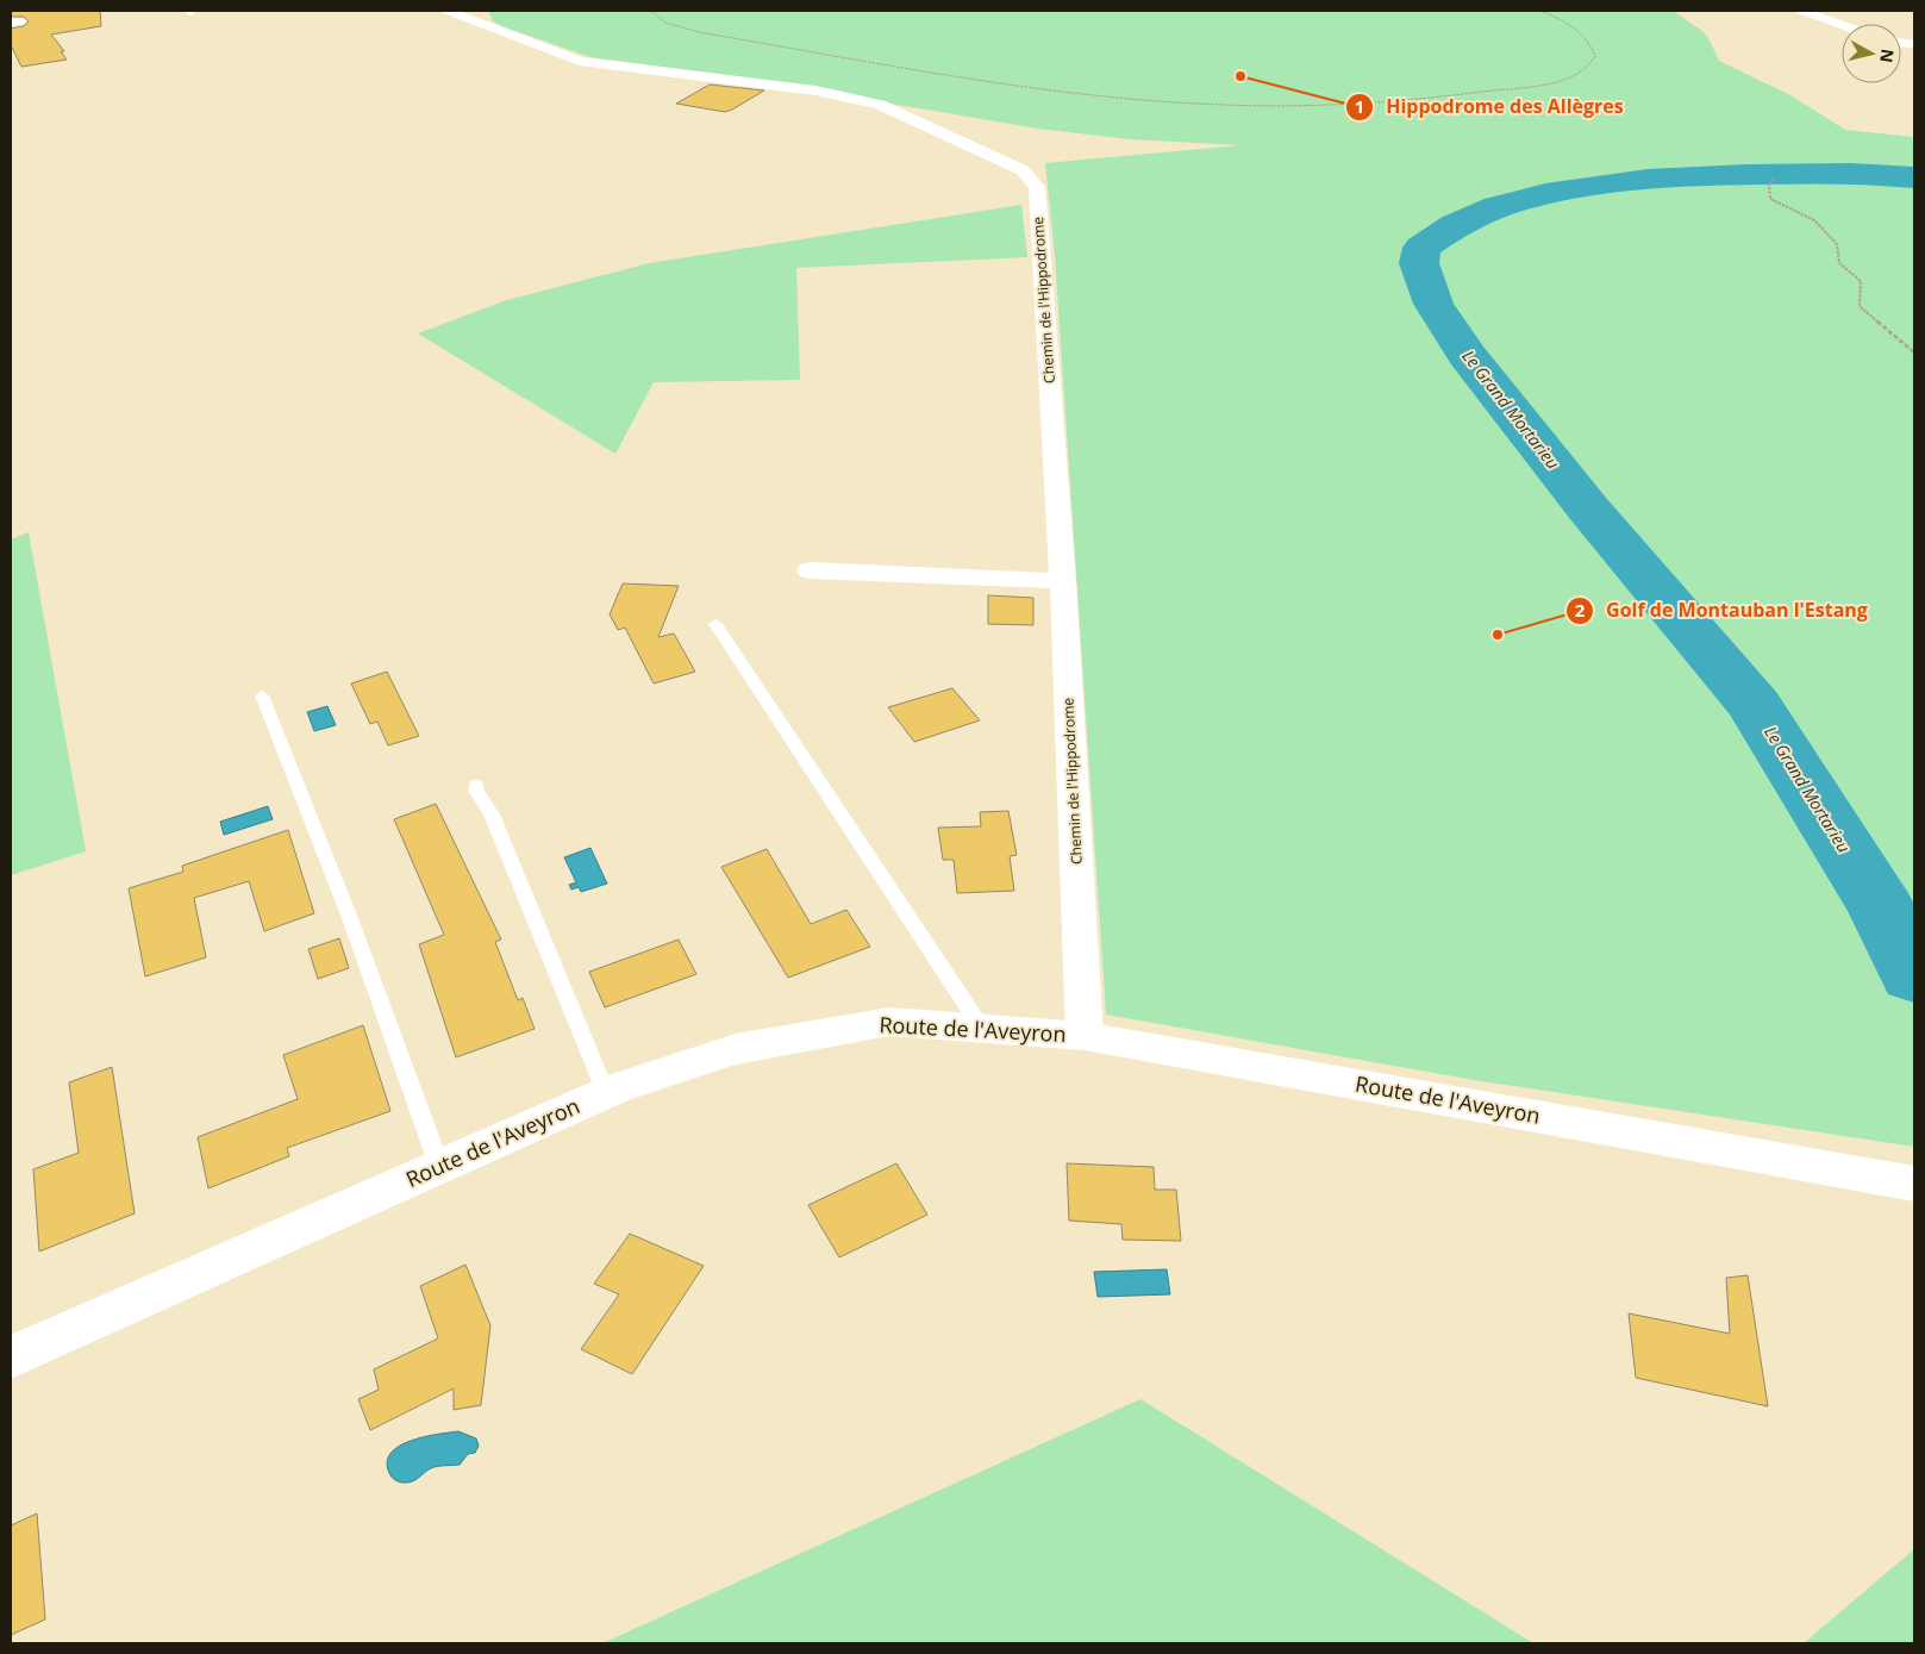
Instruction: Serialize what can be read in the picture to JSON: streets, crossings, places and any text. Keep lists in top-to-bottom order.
{
  "streets": {
    "street": ["Chemin de l'Hippodrome", "Route de l'Aveyron"]
  },
  "crossings": [
    ["Chemin de l'Hippodrome", "Route de l'Aveyron"]
  ],
  "water": ["Le Grand Mortarieu"],
  "places": ["Hippodrome des Allègres", "Golf de Montauban l'Estang"],
  "north": "right"
}
